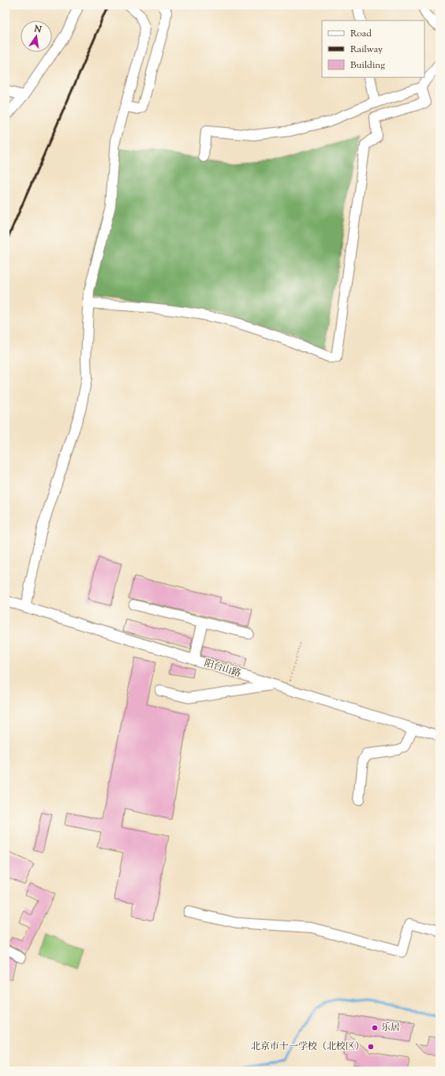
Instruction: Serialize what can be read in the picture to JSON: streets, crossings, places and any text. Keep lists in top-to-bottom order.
{
  "streets": {
    "street": ["阳台山路"]
  },
  "places": ["乐居", "北京市十一学校（北校区）"],
  "legend": ["Road", "Railway", "Building"],
  "north": "top"
}
